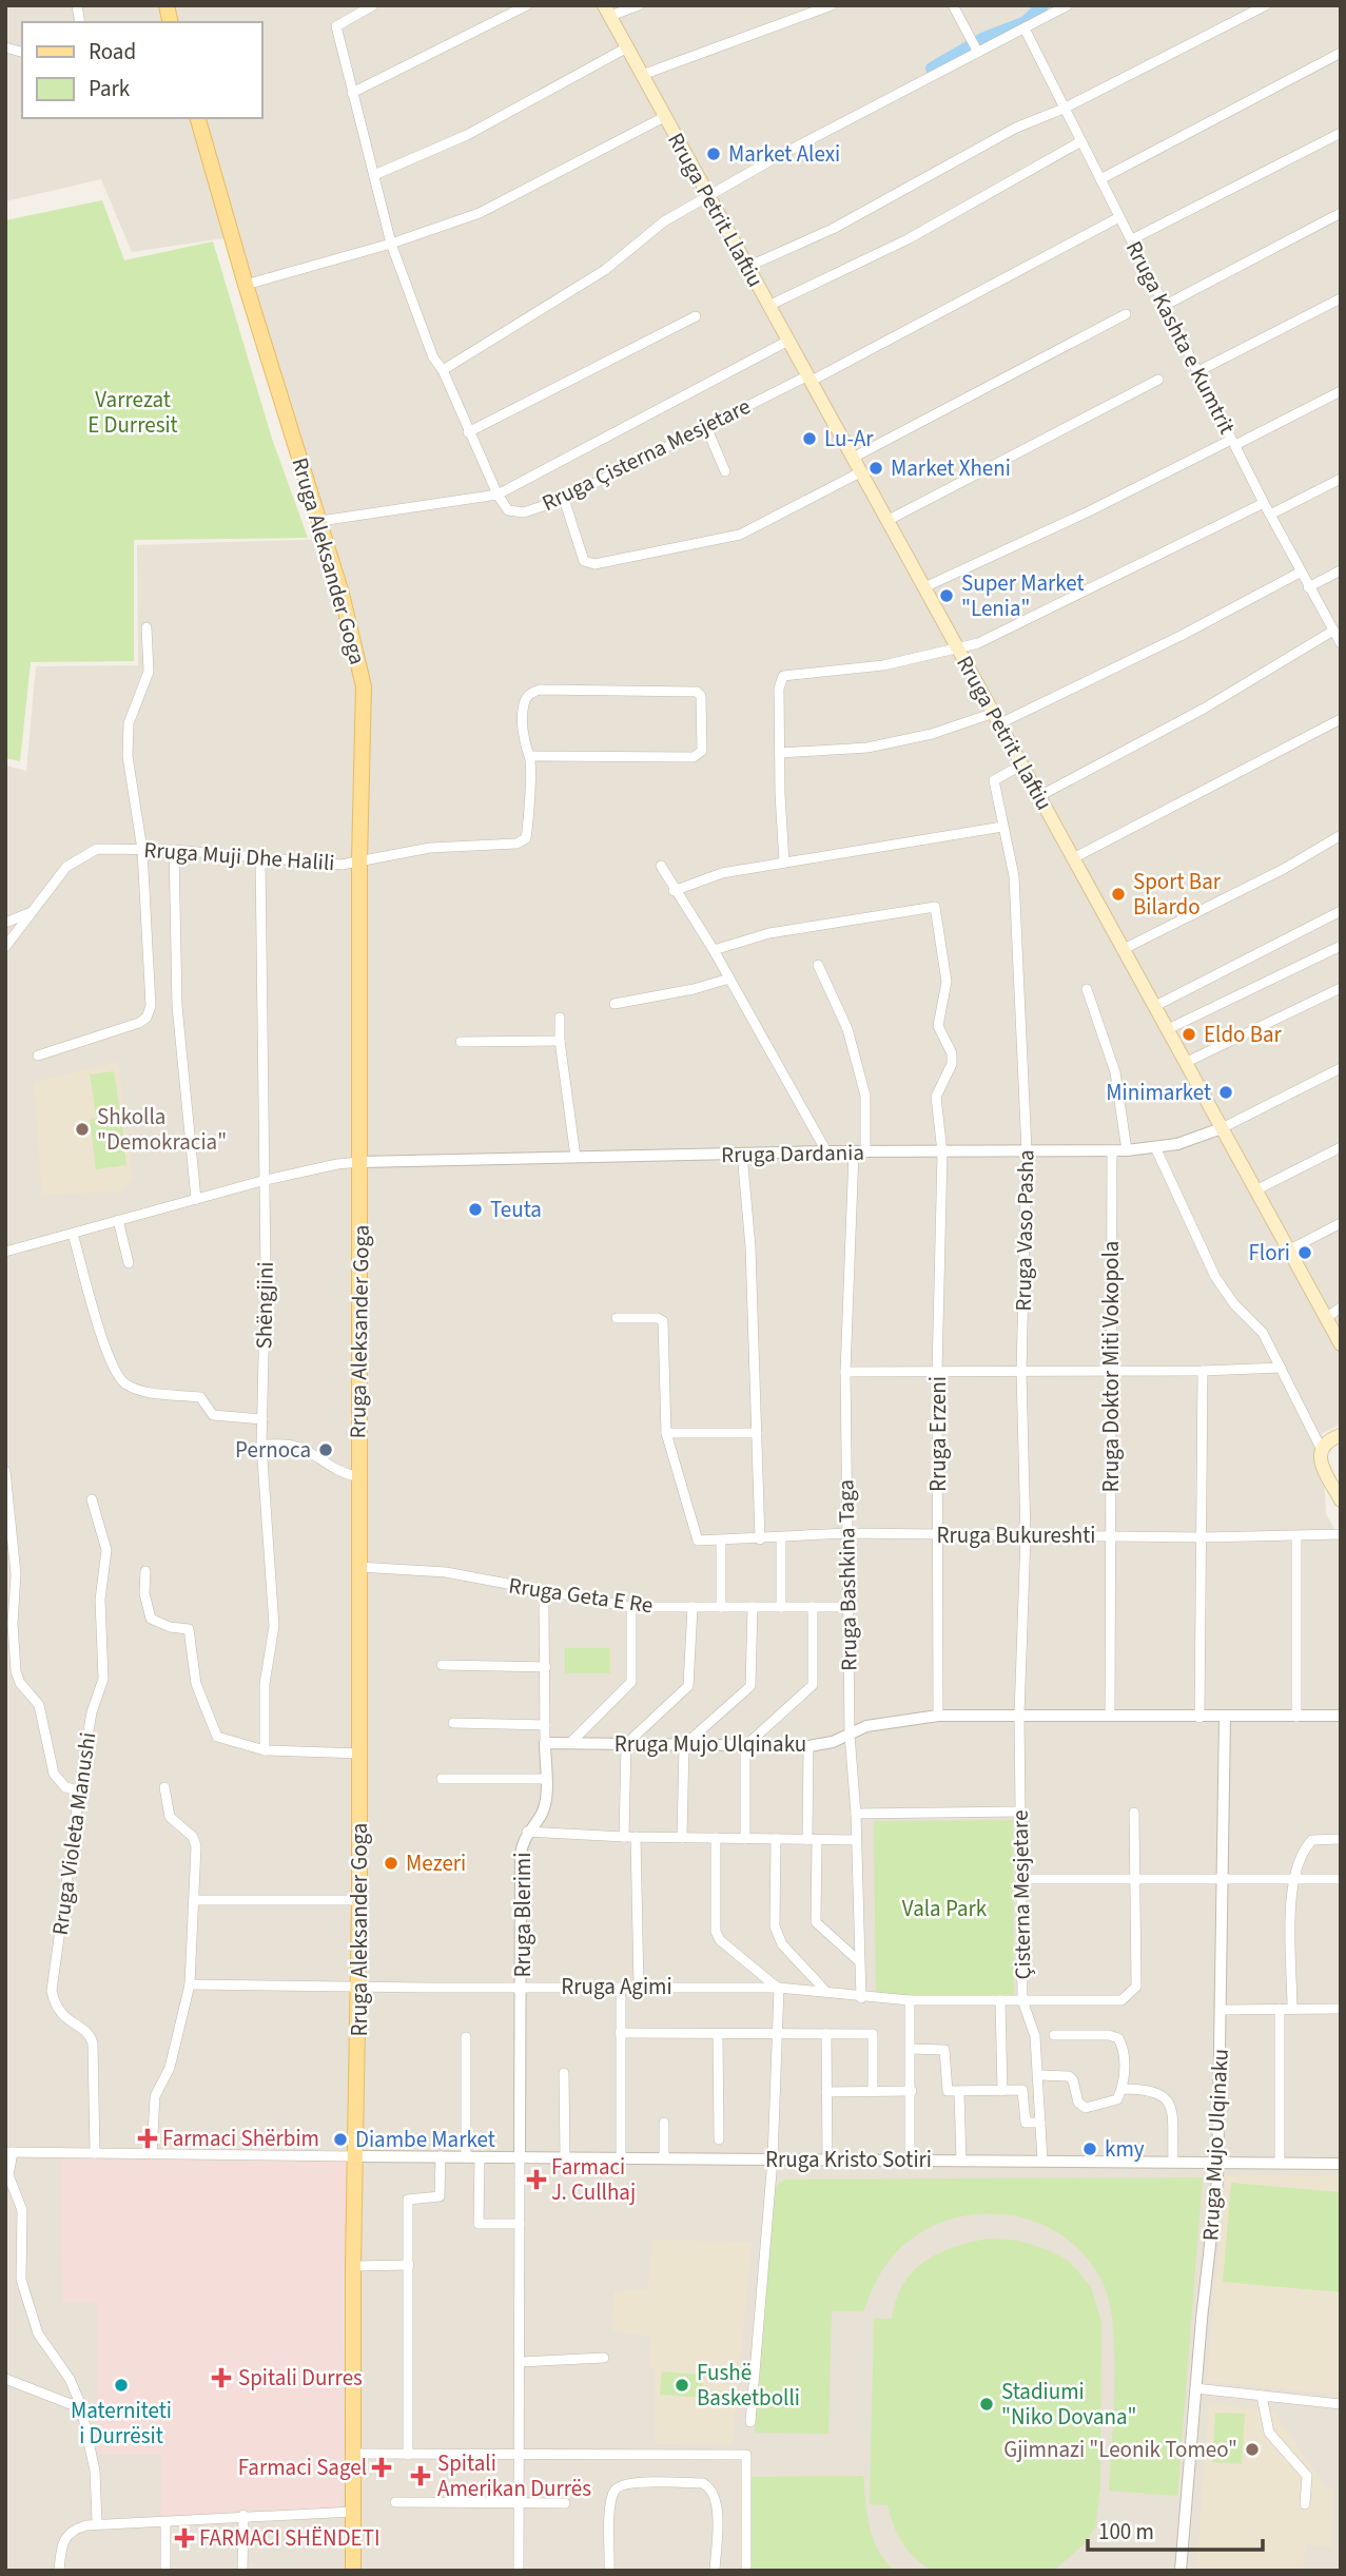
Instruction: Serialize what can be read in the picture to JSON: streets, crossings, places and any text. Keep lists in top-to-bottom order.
{
  "streets": {
    "main road": ["Rruga Petrit Llaftiu", "Rruga Aleksander Goga"],
    "street": [
      "Rruga Kashta e Kumtrit",
      "Rruga Çisterna Mesjetare",
      "Rruga Muji Dhe Halili",
      "Rruga Dardania",
      "Rruga Vaso Pasha",
      "Shëngjini",
      "Rruga Doktor Miti Vokopola",
      "Rruga Erzeni",
      "Rruga Bukureshti",
      "Rruga Bashkina Taga",
      "Rruga Geta E Re",
      "Rruga Mujo Ulqinaku",
      "Rruga Violeta Manushi",
      "Çisterna Mesjetare",
      "Rruga Blerimi",
      "Rruga Agimi",
      "Rruga Kristo Sotiri"
    ]
  },
  "crossings": [
    ["Rruga Petrit Llaftiu", "Rruga Çisterna Mesjetare"],
    ["Rruga Petrit Llaftiu", "Rruga Dardania"],
    ["Rruga Petrit Llaftiu", "Rruga Vaso Pasha"],
    ["Rruga Kashta e Kumtrit", "Rruga Çisterna Mesjetare"],
    ["Rruga Aleksander Goga", "Rruga Muji Dhe Halili"],
    ["Rruga Aleksander Goga", "Rruga Dardania"],
    ["Rruga Aleksander Goga", "Rruga Geta E Re"],
    ["Rruga Aleksander Goga", "Rruga Agimi"],
    ["Rruga Aleksander Goga", "Rruga Kristo Sotiri"],
    ["Rruga Muji Dhe Halili", "Shëngjini"],
    ["Rruga Dardania", "Rruga Vaso Pasha"],
    ["Rruga Dardania", "Rruga Doktor Miti Vokopola"],
    ["Rruga Dardania", "Rruga Erzeni"],
    ["Rruga Dardania", "Rruga Bashkina Taga"],
    ["Rruga Vaso Pasha", "Rruga Bukureshti"],
    ["Rruga Vaso Pasha", "Rruga Mujo Ulqinaku"],
    ["Rruga Vaso Pasha", "Çisterna Mesjetare"],
    ["Rruga Doktor Miti Vokopola", "Rruga Bukureshti"],
    ["Rruga Doktor Miti Vokopola", "Rruga Mujo Ulqinaku"],
    ["Rruga Erzeni", "Rruga Bukureshti"],
    ["Rruga Erzeni", "Rruga Mujo Ulqinaku"],
    ["Rruga Bukureshti", "Rruga Bashkina Taga"],
    ["Rruga Bashkina Taga", "Rruga Geta E Re"],
    ["Rruga Bashkina Taga", "Rruga Mujo Ulqinaku"],
    ["Rruga Bashkina Taga", "Rruga Agimi"],
    ["Rruga Geta E Re", "Rruga Blerimi"],
    ["Rruga Mujo Ulqinaku", "Çisterna Mesjetare"],
    ["Rruga Mujo Ulqinaku", "Rruga Blerimi"],
    ["Rruga Mujo Ulqinaku", "Rruga Kristo Sotiri"],
    ["Çisterna Mesjetare", "Rruga Agimi"],
    ["Çisterna Mesjetare", "Rruga Kristo Sotiri"],
    ["Rruga Blerimi", "Rruga Agimi"],
    ["Rruga Blerimi", "Rruga Kristo Sotiri"]
  ],
  "parks": ["Varrezat E Durresit", "Vala Park"],
  "places": {
    "other": [
      "Market Alexi",
      "Lu-Ar",
      "Market Xheni",
      "Super Market \"Lenia\"",
      "Sport Bar Bilardo",
      "Eldo Bar",
      "Minimarket",
      "Shkolla \"Demokracia\"",
      "Teuta",
      "Flori",
      "Pernoca",
      "Mezeri",
      "Diambe Market",
      "kmy",
      "Materniteti i Durrësit",
      "Fushë Basketbolli",
      "Stadiumi \"Niko Dovana\"",
      "Gjimnazi \"Leonik Tomeo\""
    ],
    "health": [
      "Farmaci Shërbim",
      "Farmaci J. Cullhaj",
      "Spitali Durres",
      "Farmaci Sagel",
      "Spitali Amerikan Durrës",
      "FARMACI SHËNDETI"
    ]
  },
  "legend": ["Road", "Park"],
  "scale_bar": "100 m"
}
